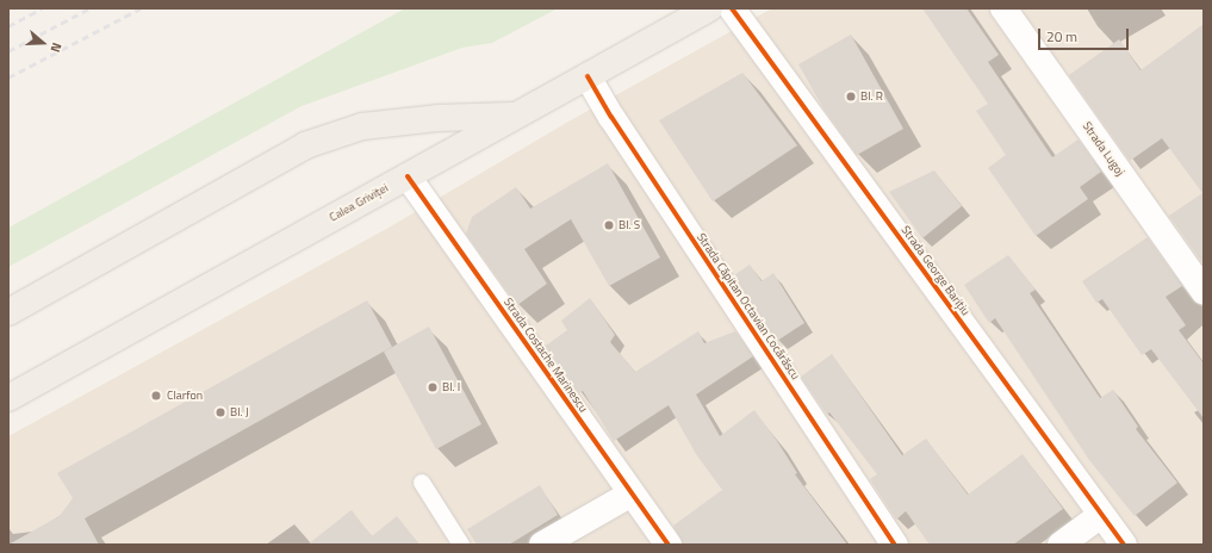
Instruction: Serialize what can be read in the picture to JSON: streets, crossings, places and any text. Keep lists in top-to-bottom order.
{
  "streets": {
    "main road": ["Calea Griviței"],
    "street": [
      "Strada Lugoj",
      "Strada George Barițiu",
      "Strada Căpitan Octavian Cocărăscu",
      "Strada Costache Marinescu"
    ]
  },
  "crossings": [
    ["Calea Griviței", "Strada Căpitan Octavian Cocărăscu"],
    ["Calea Griviței", "Strada Costache Marinescu"]
  ],
  "places": [
    "Bl. R",
    "Bl. S",
    "Bl. I",
    "Clarfon",
    "Bl. J"
  ],
  "scale_bar": "20 m",
  "north": "right"
}
